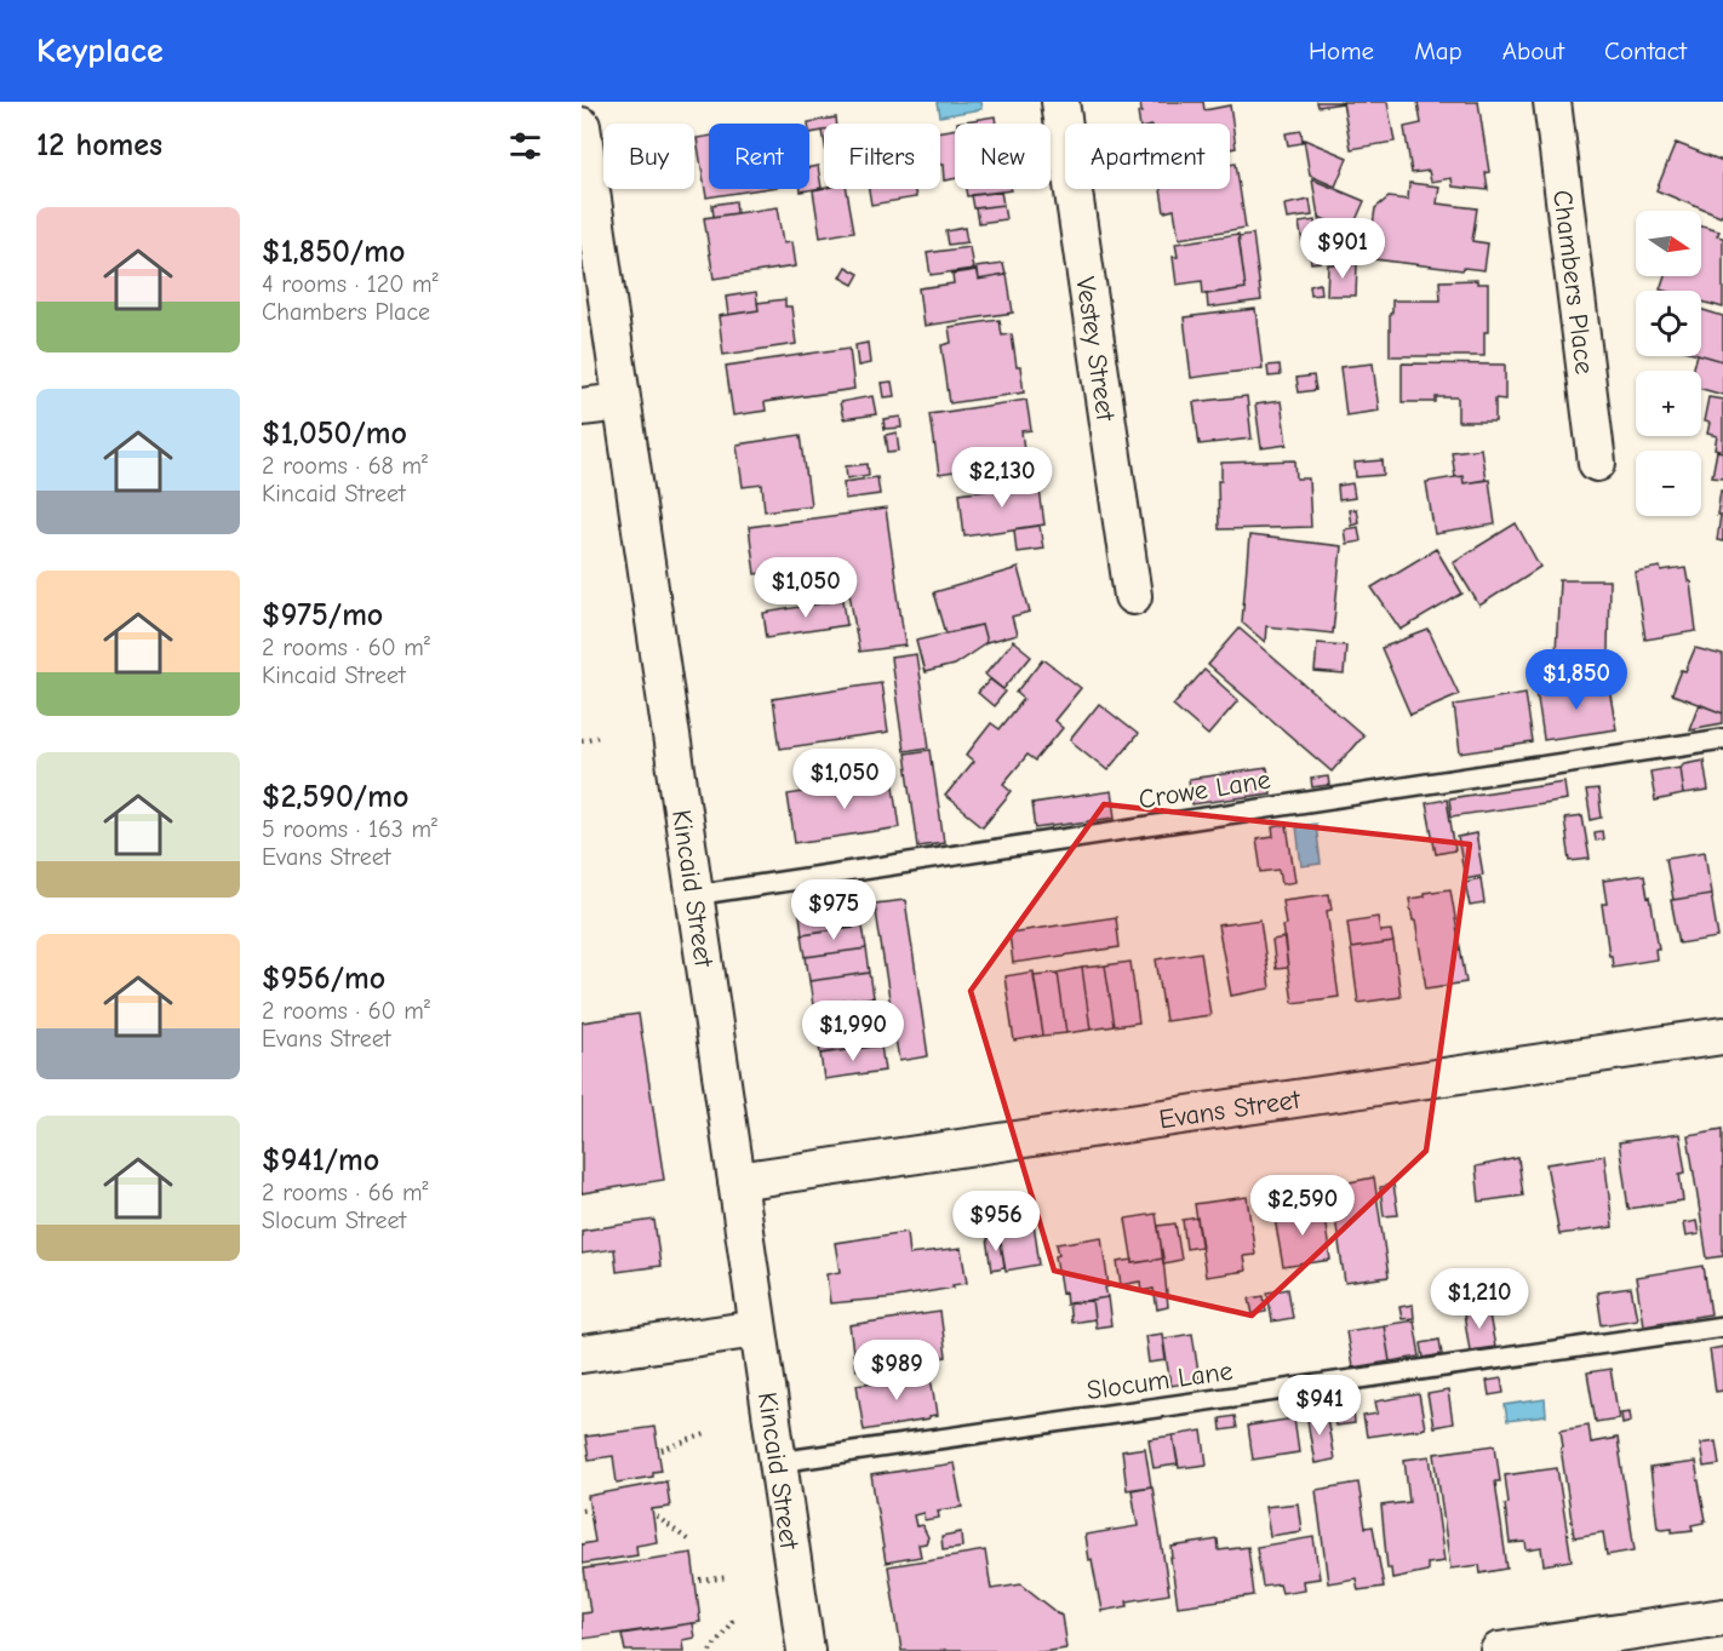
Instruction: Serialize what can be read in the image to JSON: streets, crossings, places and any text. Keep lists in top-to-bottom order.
{
  "streets": {
    "street": [
      "Chambers Place",
      "Vestey Street",
      "Kincaid Street",
      "Evans Street"
    ],
    "lane": ["Crowe Lane", "Slocum Lane"]
  },
  "crossings": [
    ["Crowe Lane", "Kincaid Street"],
    ["Kincaid Street", "Evans Street"],
    ["Kincaid Street", "Slocum Lane"]
  ],
  "north": "right",
  "page": {
    "header": "Keyplace",
    "nav": [
      "Home",
      "Map",
      "About",
      "Contact"
    ],
    "heading": "12 homes",
    "chip": [
      "Buy",
      "Rent",
      "Filters",
      "New",
      "Apartment"
    ],
    "list": [
      {
        "name": "$1,850/mo",
        "note": "4 rooms · 120 m² · Chambers Place"
      },
      {
        "name": "$1,050/mo",
        "note": "2 rooms · 68 m² · Kincaid Street"
      },
      {
        "name": "$975/mo",
        "note": "2 rooms · 60 m² · Kincaid Street"
      },
      {
        "name": "$2,590/mo",
        "note": "5 rooms · 163 m² · Evans Street"
      },
      {
        "name": "$956/mo",
        "note": "2 rooms · 60 m² · Evans Street"
      },
      {
        "name": "$941/mo",
        "note": "2 rooms · 66 m² · Slocum Street"
      }
    ],
    "map_buttons": ["+", "−"],
    "price": [
      "$901",
      "$2,130",
      "$1,050",
      "$1,850",
      "$1,050",
      "$975",
      "$1,990",
      "$2,590",
      "$956",
      "$1,210",
      "$989",
      "$941"
    ]
  }
}
